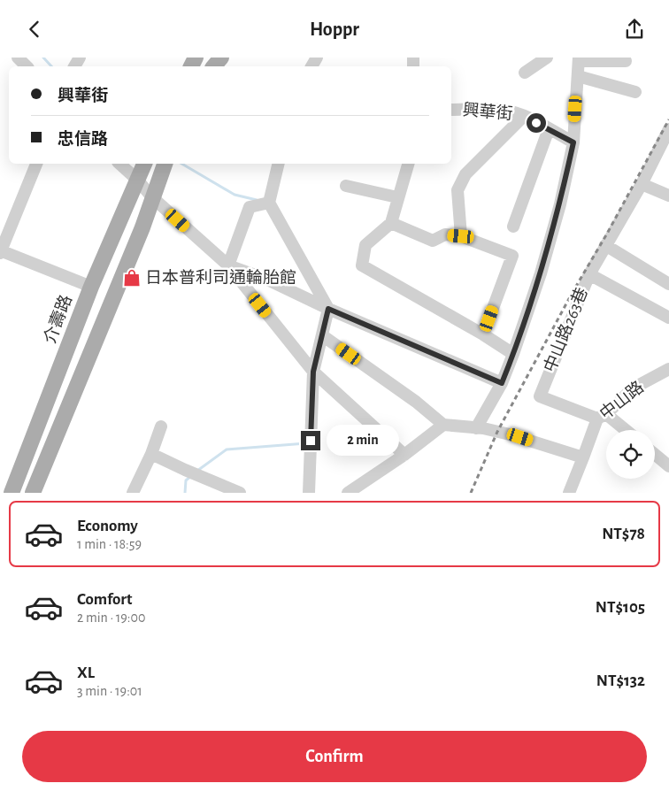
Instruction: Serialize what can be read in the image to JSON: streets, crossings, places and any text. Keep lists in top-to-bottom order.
{
  "streets": {
    "main road": ["介壽路"],
    "street": ["興華街", "中山路263巷", "中山路"]
  },
  "crossings": [
    ["中山路263巷", "中山路"]
  ],
  "places": {
    "shop": ["日本普利司通輪胎館"]
  },
  "page": {
    "header": "Hoppr",
    "banner": ["興華街", "忠信路"],
    "bubble": "2 min",
    "list": [
      {
        "name": "Economy",
        "note": "1 min · 18:59",
        "value": "NT$78"
      },
      {
        "name": "Comfort",
        "note": "2 min · 19:00",
        "value": "NT$105"
      },
      {
        "name": "XL",
        "note": "3 min · 19:01",
        "value": "NT$132"
      }
    ],
    "buttons": "Confirm"
  }
}
